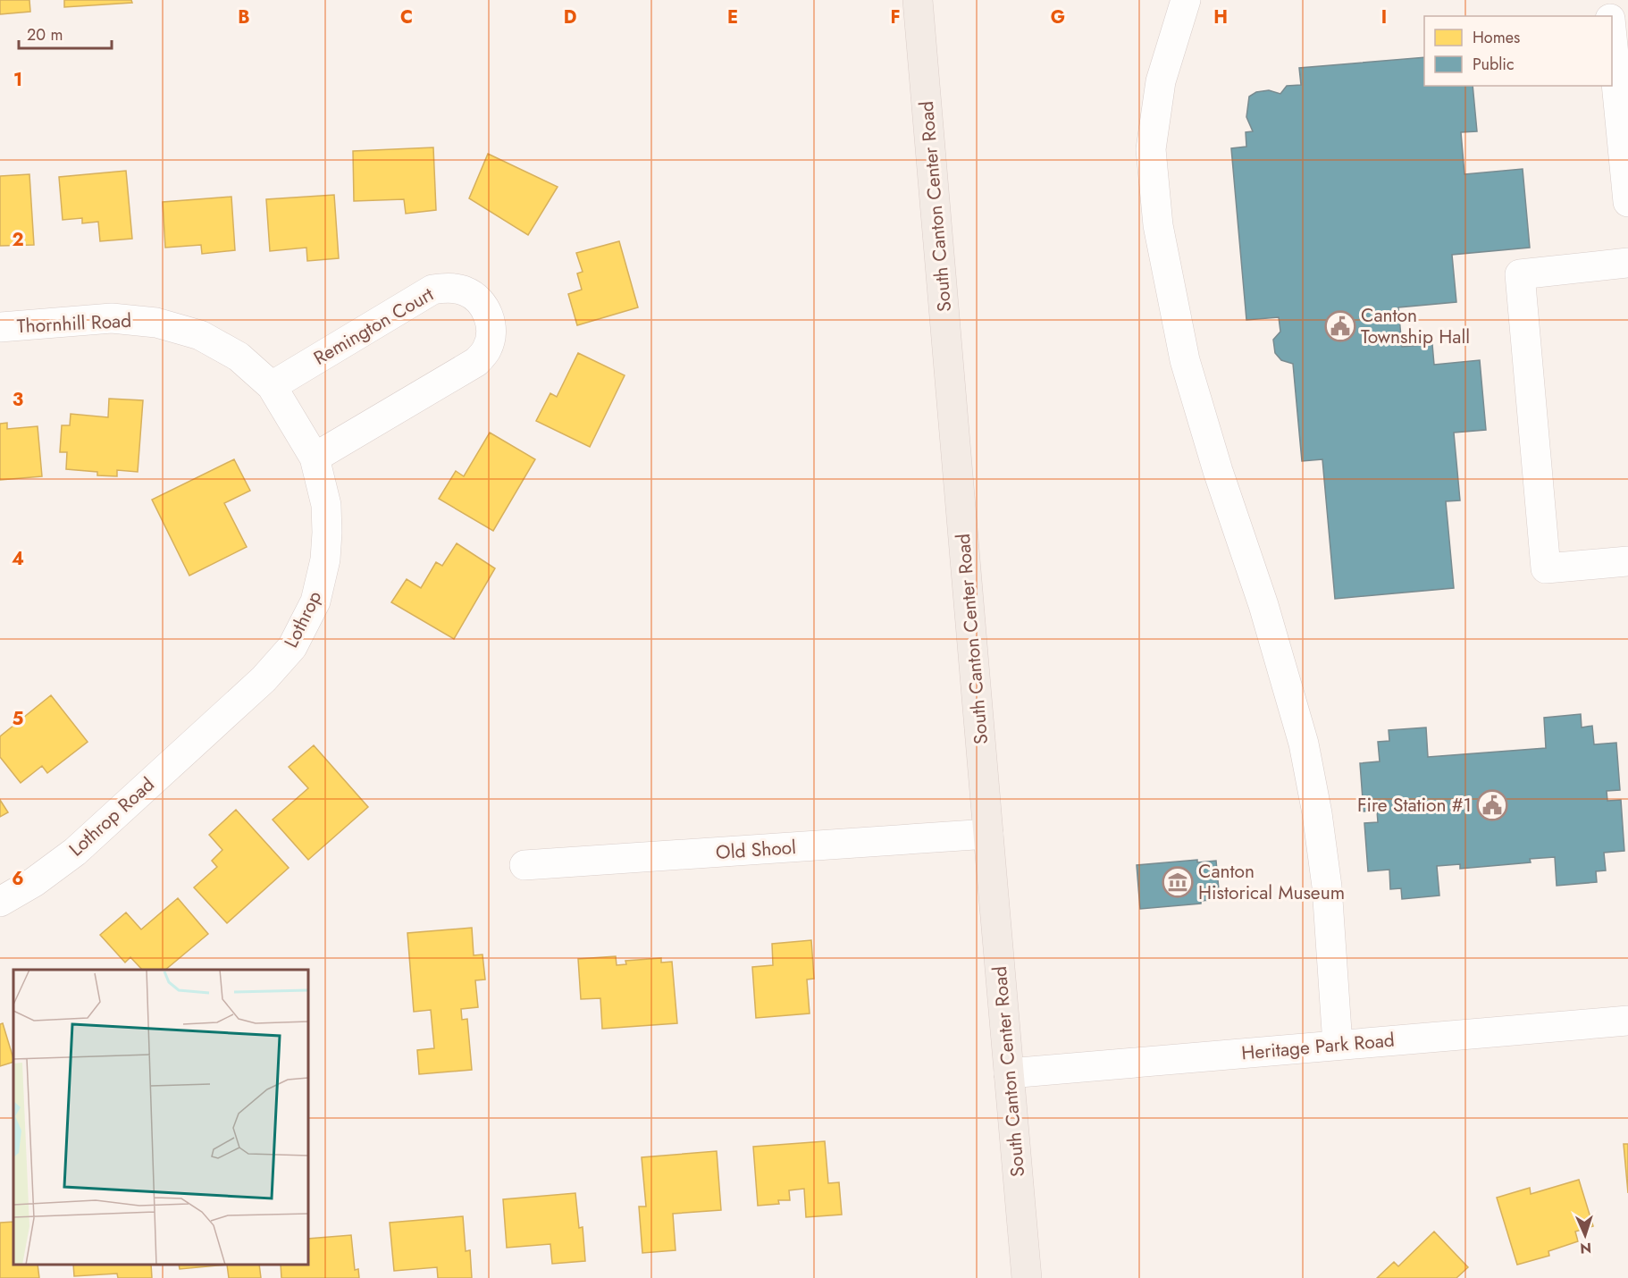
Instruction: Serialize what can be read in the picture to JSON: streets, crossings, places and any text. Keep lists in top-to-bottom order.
{
  "streets": {
    "main road": ["South Canton Center Road"],
    "street": [
      "Thornhill Road",
      "Remington Court",
      "Lothrop",
      "Lothrop Road",
      "Old Shool",
      "Heritage Park Road"
    ]
  },
  "crossings": [
    ["South Canton Center Road", "Old Shool"],
    ["South Canton Center Road", "Heritage Park Road"],
    ["Thornhill Road", "Remington Court"],
    ["Thornhill Road", "Lothrop"],
    ["Remington Court", "Lothrop"],
    ["Lothrop", "Lothrop Road"]
  ],
  "places": {
    "public building": ["Canton Township Hall", "Fire Station #1"],
    "museum": ["Canton Historical Museum"]
  },
  "legend": ["Homes", "Public"],
  "scale_bar": "20 m",
  "north": "bottom",
  "grid": {
    "columns": [
      "B",
      "C",
      "D",
      "E",
      "F",
      "G",
      "H",
      "I"
    ],
    "rows": [
      "1",
      "2",
      "3",
      "4",
      "5",
      "6"
    ]
  }
}
